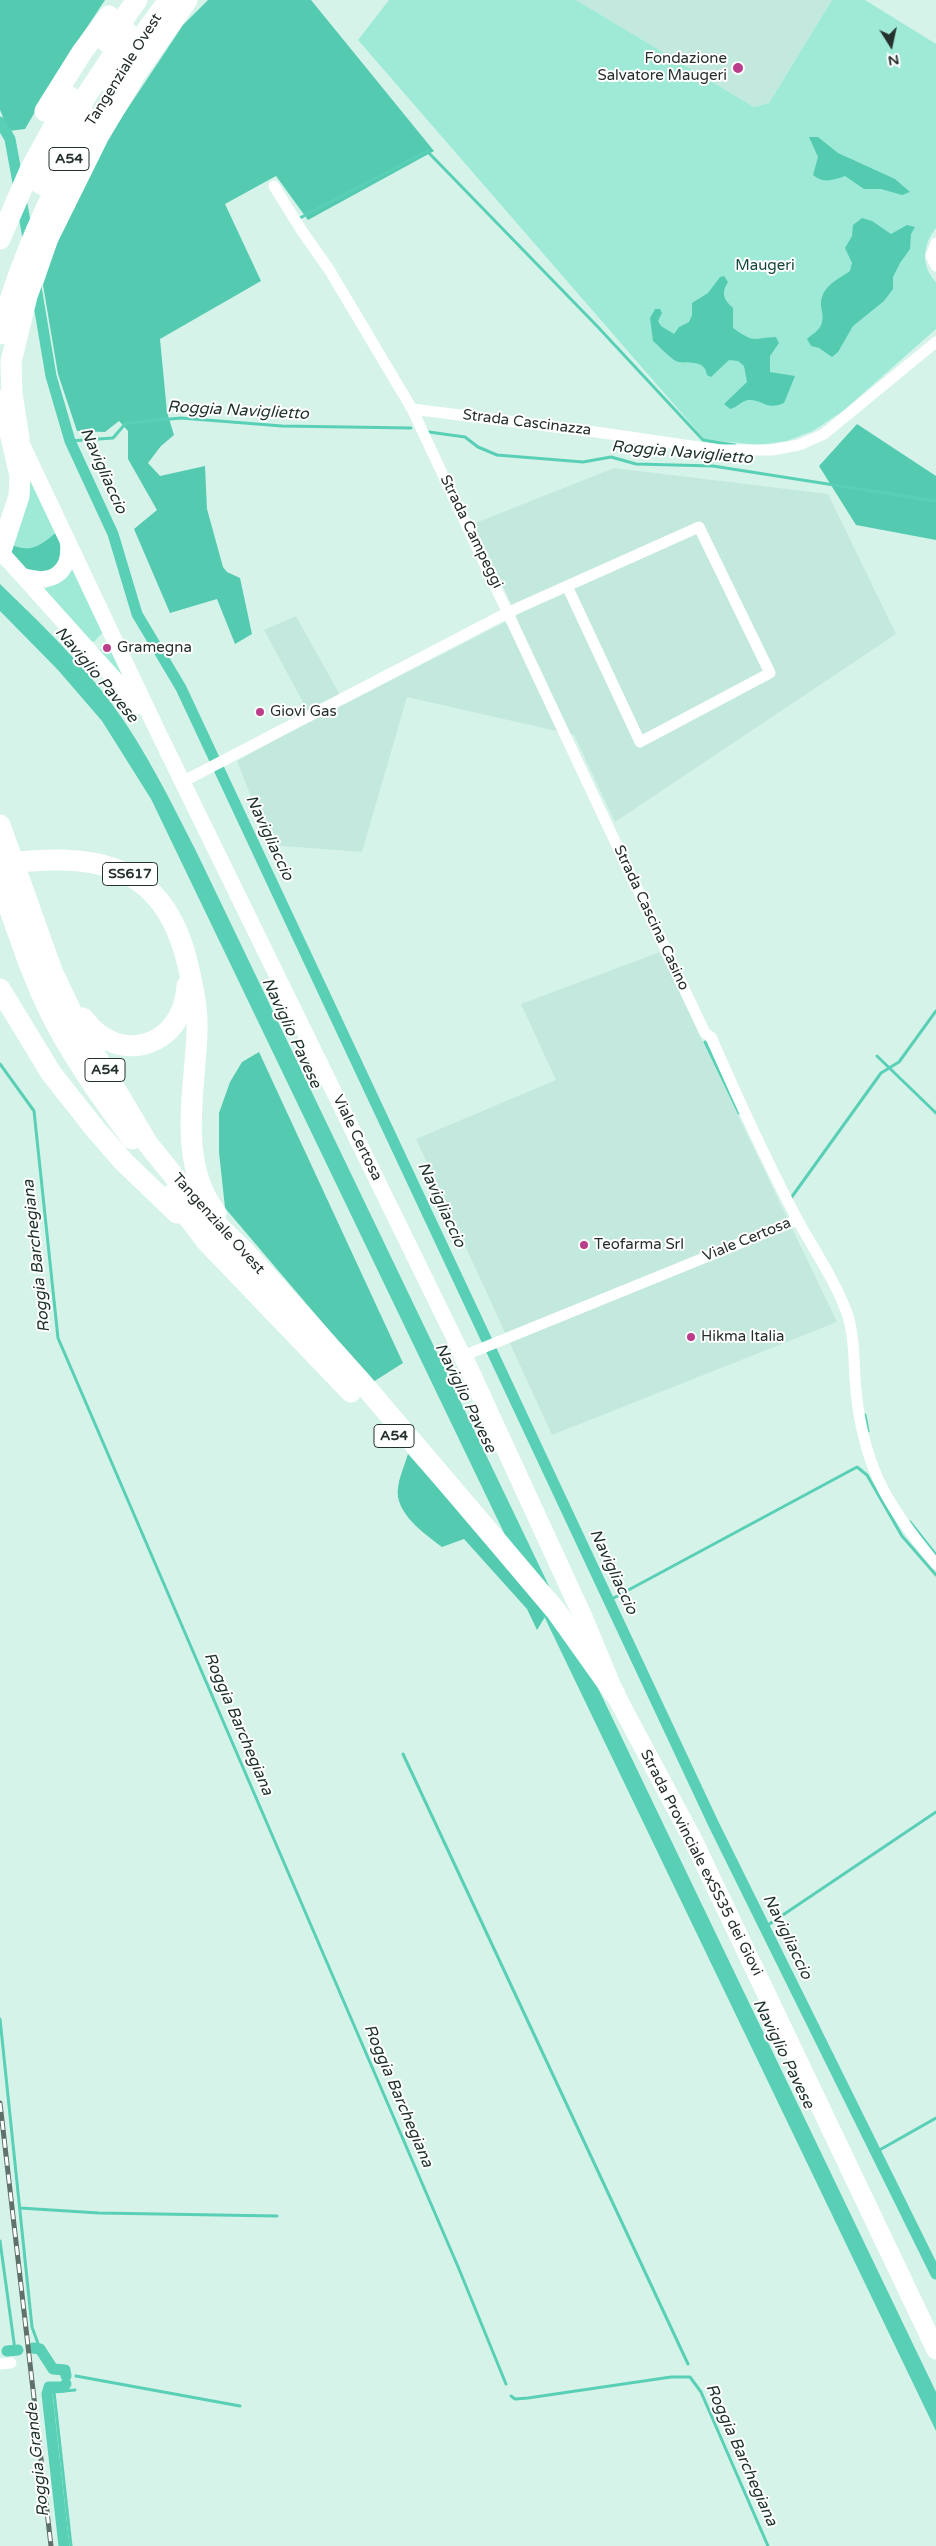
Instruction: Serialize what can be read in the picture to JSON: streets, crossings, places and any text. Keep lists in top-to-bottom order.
{
  "streets": {
    "highway": [
      "Tangenziale Ovest",
      "A54",
      "SS617",
      "Strada Provinciale exSS35 dei Giovi"
    ],
    "main road": ["Viale Certosa"],
    "street": ["Strada Cascinazza", "Strada Campeggi", "Strada Cascina Casino"]
  },
  "crossings": [
    ["Tangenziale Ovest", "SS617"],
    ["Tangenziale Ovest", "Strada Provinciale exSS35 dei Giovi"],
    ["Strada Cascinazza", "Strada Campeggi"],
    ["Strada Campeggi", "Strada Cascina Casino"],
    ["Strada Cascina Casino", "Viale Certosa"]
  ],
  "water": [
    "Roggia Naviglietto",
    "Navigliaccio",
    "Naviglio Pavese",
    "Roggia Barchegiana",
    "Roggia Grande"
  ],
  "parks": ["Maugeri"],
  "places": [
    "Fondazione Salvatore Maugeri",
    "Gramegna",
    "Giovi Gas",
    "Teofarma Srl",
    "Hikma Italia"
  ],
  "north": "bottom"
}
